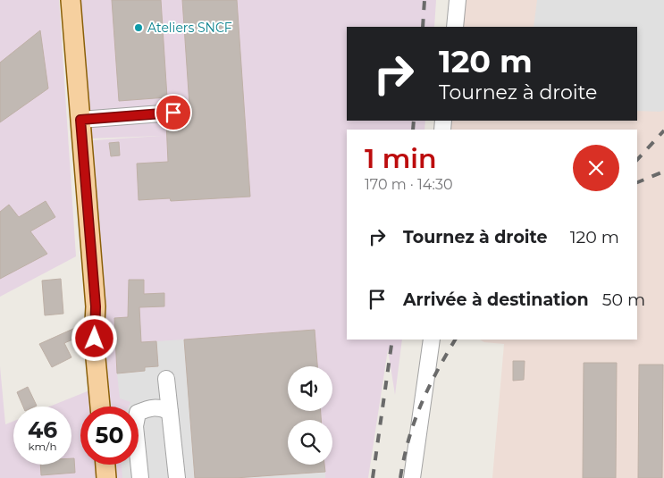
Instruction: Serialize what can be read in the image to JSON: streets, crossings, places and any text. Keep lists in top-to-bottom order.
{
  "places": ["Ateliers SNCF"],
  "page": {
    "turn": ["120 m", "Tournez à droite"],
    "heading": ["1 min", "170 m · 14:30"],
    "list": [
      {
        "name": "Tournez à droite",
        "value": "120 m"
      },
      {
        "name": "Arrivée à destination",
        "value": "50 m"
      }
    ],
    "speed": "46 km/h",
    "limit": "50"
  }
}
